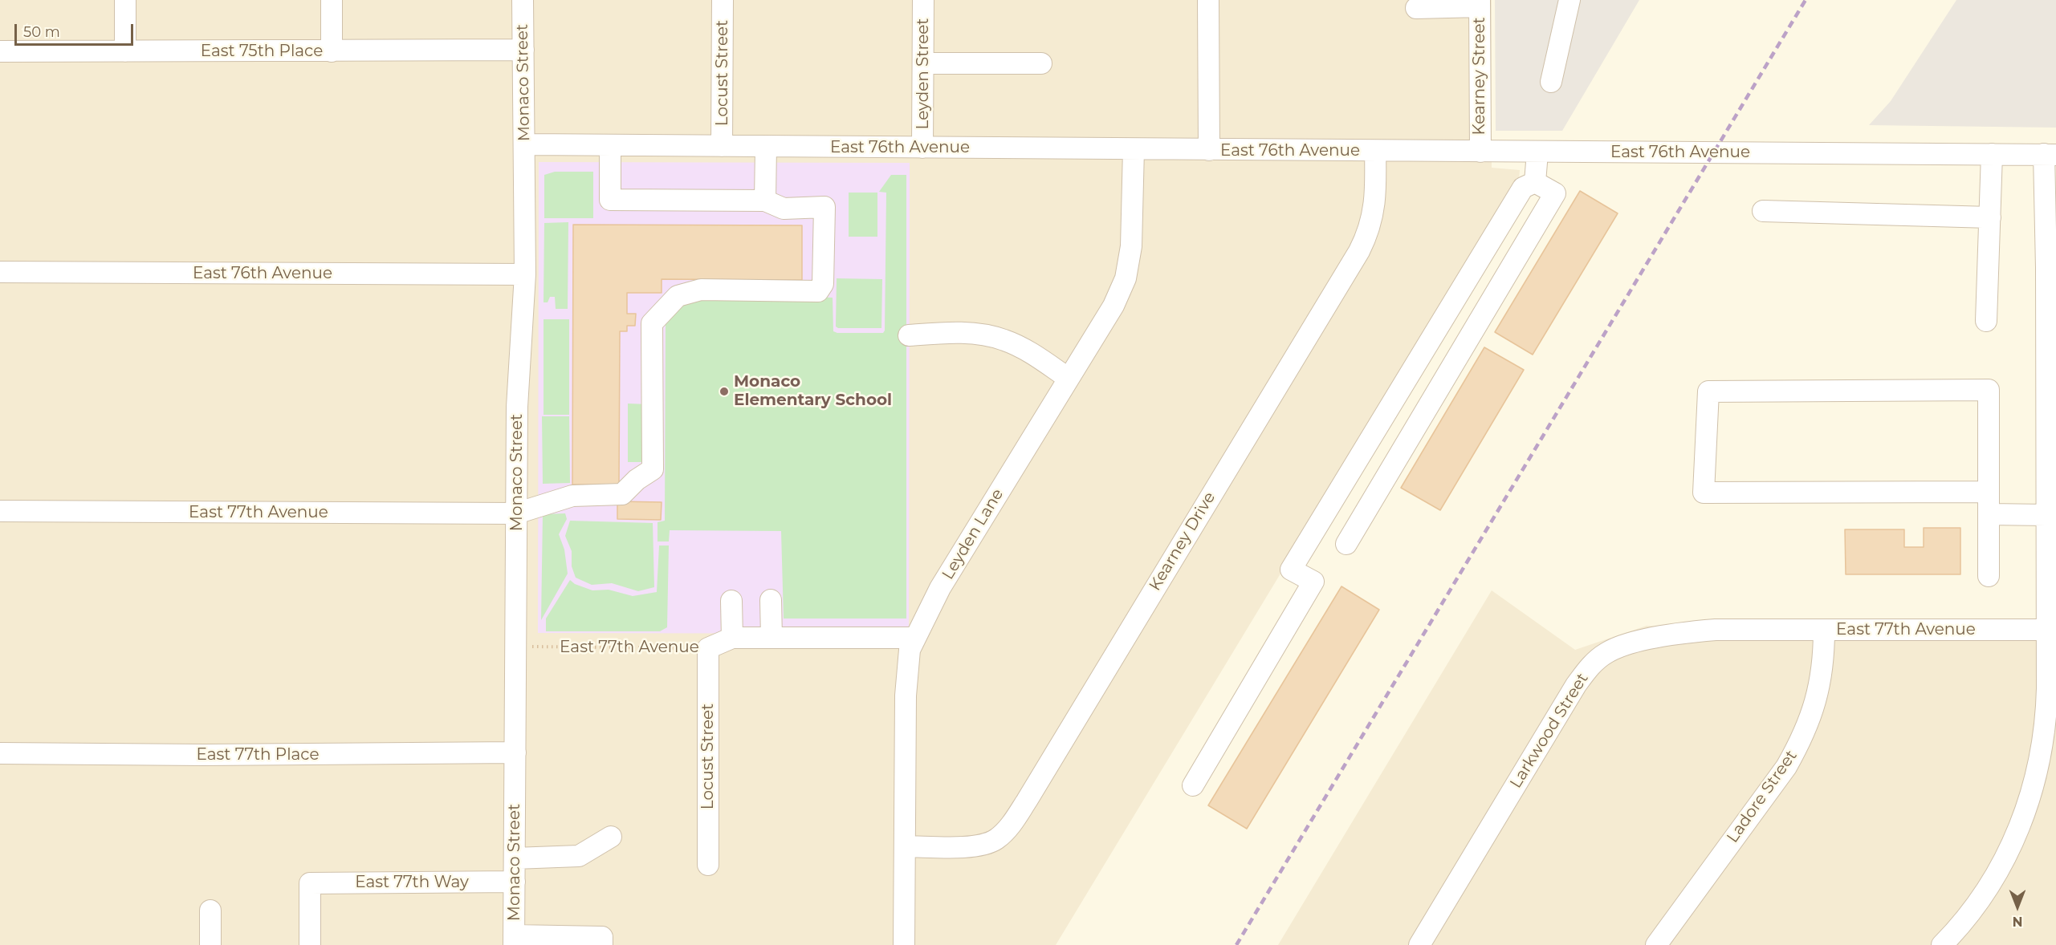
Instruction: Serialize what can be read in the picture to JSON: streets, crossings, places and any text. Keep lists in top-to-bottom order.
{
  "streets": {
    "street": [
      "East 75th Place",
      "Locust Street",
      "Leyden Street",
      "Kearney Street",
      "Monaco Street",
      "East 76th Avenue",
      "East 77th Avenue",
      "Leyden Lane",
      "Kearney Drive",
      "Larkwood Street",
      "East 77th Place",
      "Ladore Street",
      "East 77th Way"
    ]
  },
  "crossings": [
    ["East 75th Place", "Monaco Street"],
    ["Locust Street", "East 76th Avenue"],
    ["Locust Street", "East 77th Avenue"],
    ["Leyden Street", "East 76th Avenue"],
    ["Kearney Street", "East 76th Avenue"],
    ["Monaco Street", "East 76th Avenue"],
    ["Monaco Street", "East 77th Avenue"],
    ["Monaco Street", "East 77th Place"],
    ["Monaco Street", "East 77th Way"],
    ["East 76th Avenue", "Leyden Lane"],
    ["East 76th Avenue", "Kearney Drive"],
    ["East 77th Avenue", "Leyden Lane"],
    ["East 77th Avenue", "Larkwood Street"],
    ["East 77th Avenue", "Ladore Street"],
    ["Leyden Lane", "Kearney Drive"]
  ],
  "places": ["Monaco Elementary School"],
  "scale_bar": "50 m",
  "north": "bottom"
}
